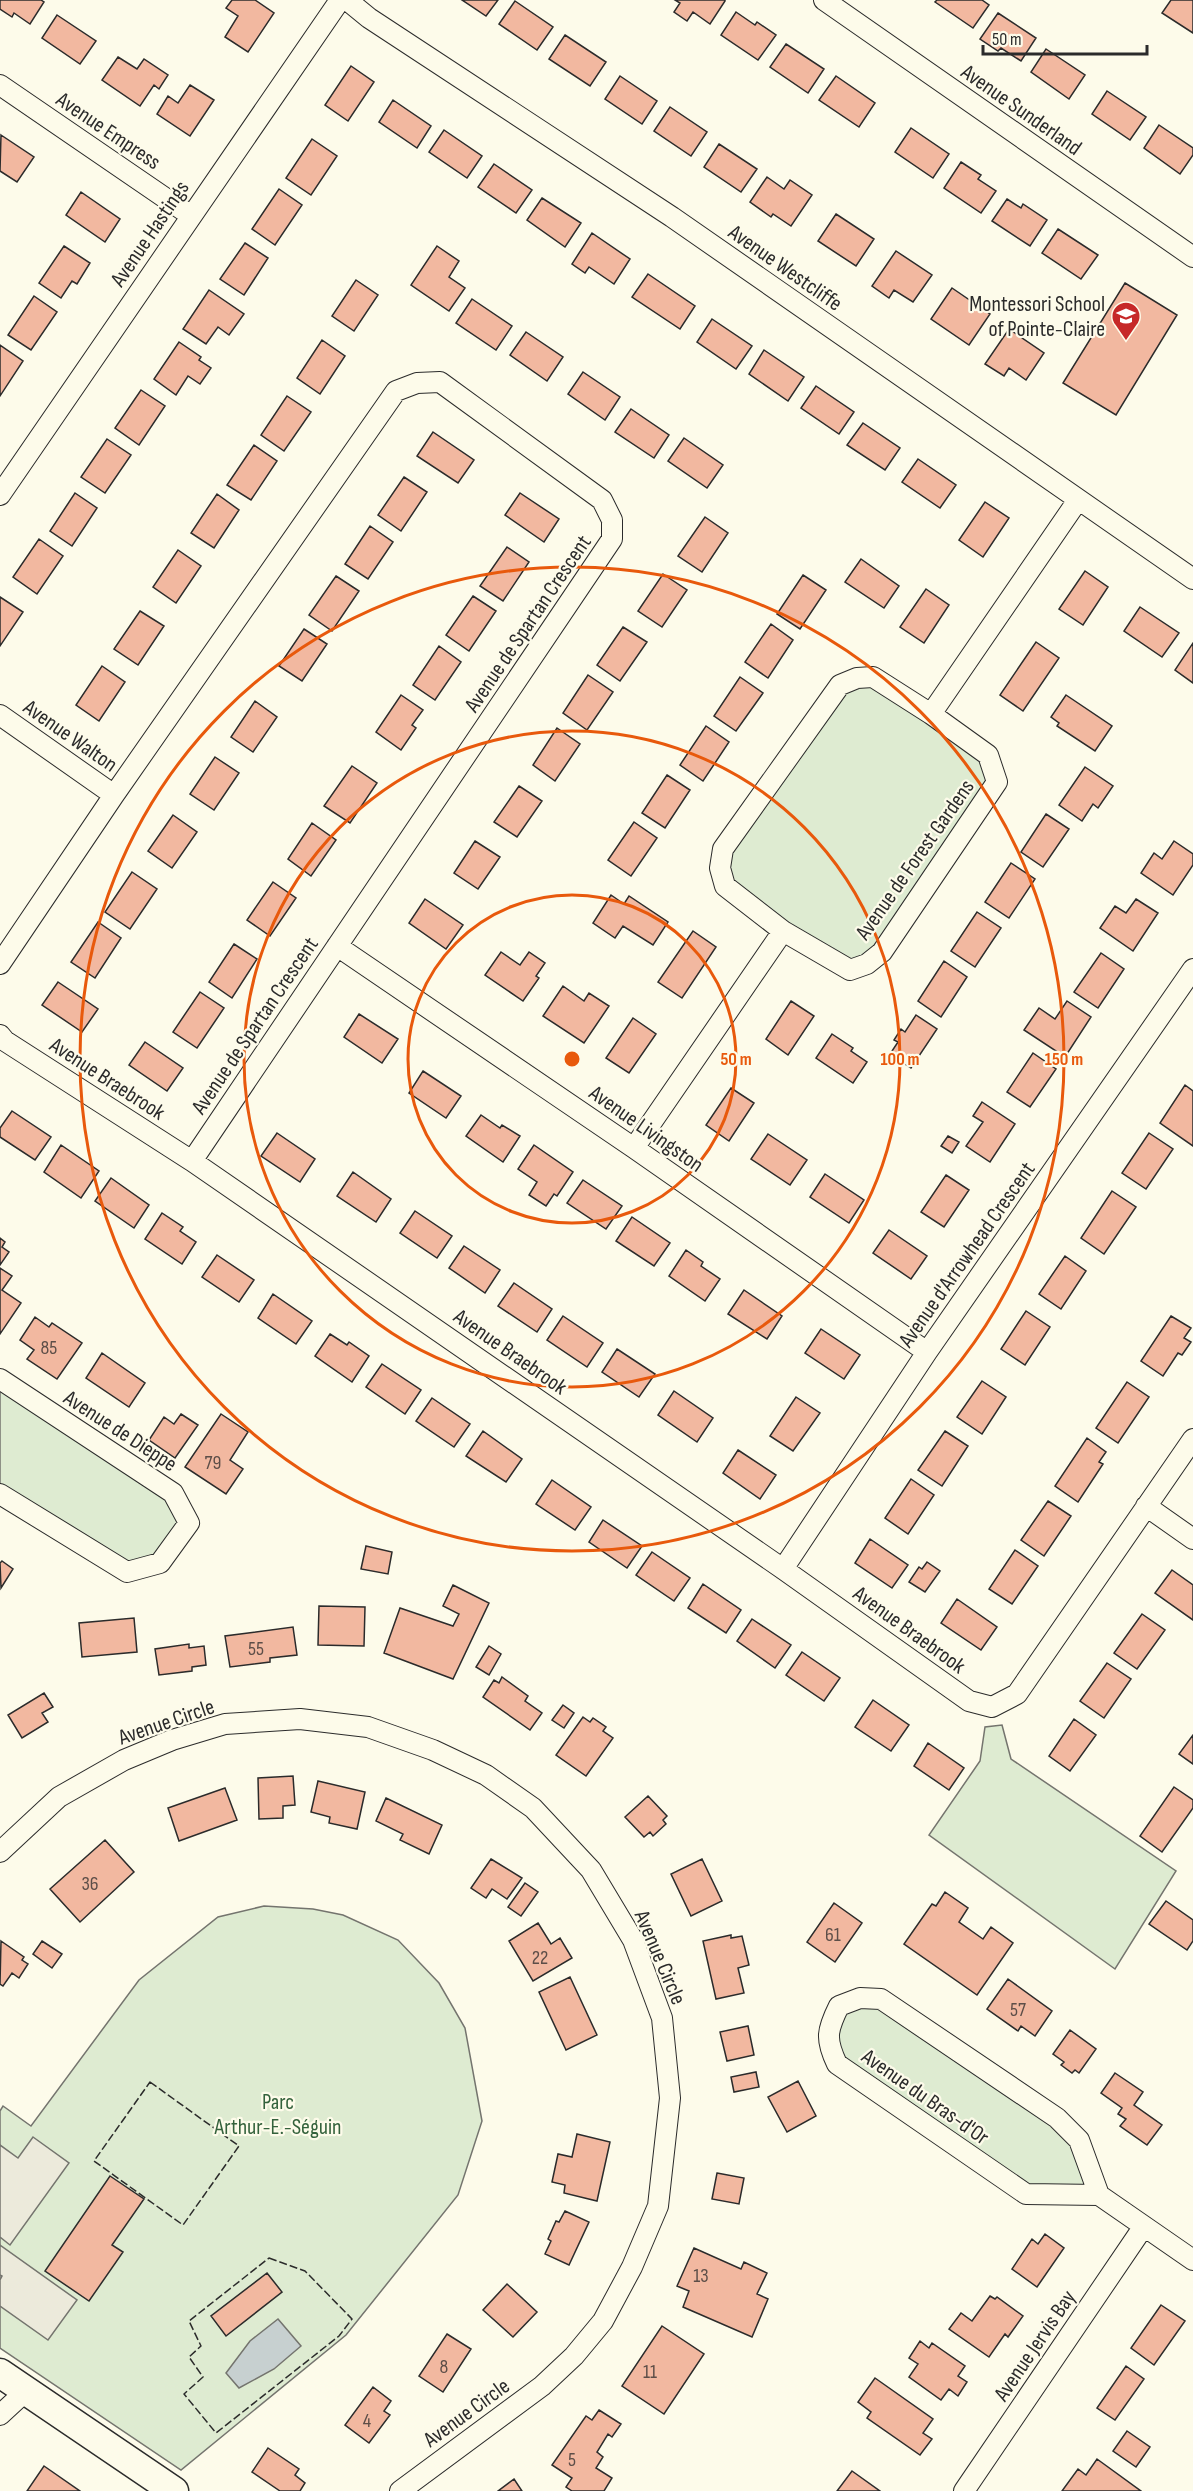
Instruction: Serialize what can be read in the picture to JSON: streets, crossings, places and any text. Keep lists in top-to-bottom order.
{
  "streets": {
    "street": [
      "Avenue Sunderland",
      "Avenue Empress",
      "Avenue Hastings",
      "Avenue Westcliffe",
      "Avenue de Spartan Crescent",
      "Avenue Walton",
      "Avenue de Forest Gardens",
      "Avenue Braebrook",
      "Avenue Livingston",
      "Avenue d'Arrowhead Crescent",
      "Avenue de Dieppe",
      "Avenue Circle",
      "Avenue du Bras-d'Or",
      "Avenue Jervis Bay"
    ]
  },
  "crossings": [
    ["Avenue Empress", "Avenue Hastings"],
    ["Avenue de Spartan Crescent", "Avenue Walton"],
    ["Avenue de Spartan Crescent", "Avenue Braebrook"],
    ["Avenue de Spartan Crescent", "Avenue Livingston"],
    ["Avenue Braebrook", "Avenue d'Arrowhead Crescent"],
    ["Avenue Livingston", "Avenue d'Arrowhead Crescent"]
  ],
  "parks": ["Parc Arthur-E.-Séguin"],
  "places": {
    "school or university": ["Montessori School of Pointe-Claire"]
  },
  "house_numbers": [
    "85",
    "79",
    "55",
    "36",
    "61",
    "22",
    "57",
    "13",
    "8",
    "11",
    "4",
    "5"
  ],
  "scale_bar": "50 m",
  "rings": ["50 m", "100 m", "150 m"]
}
